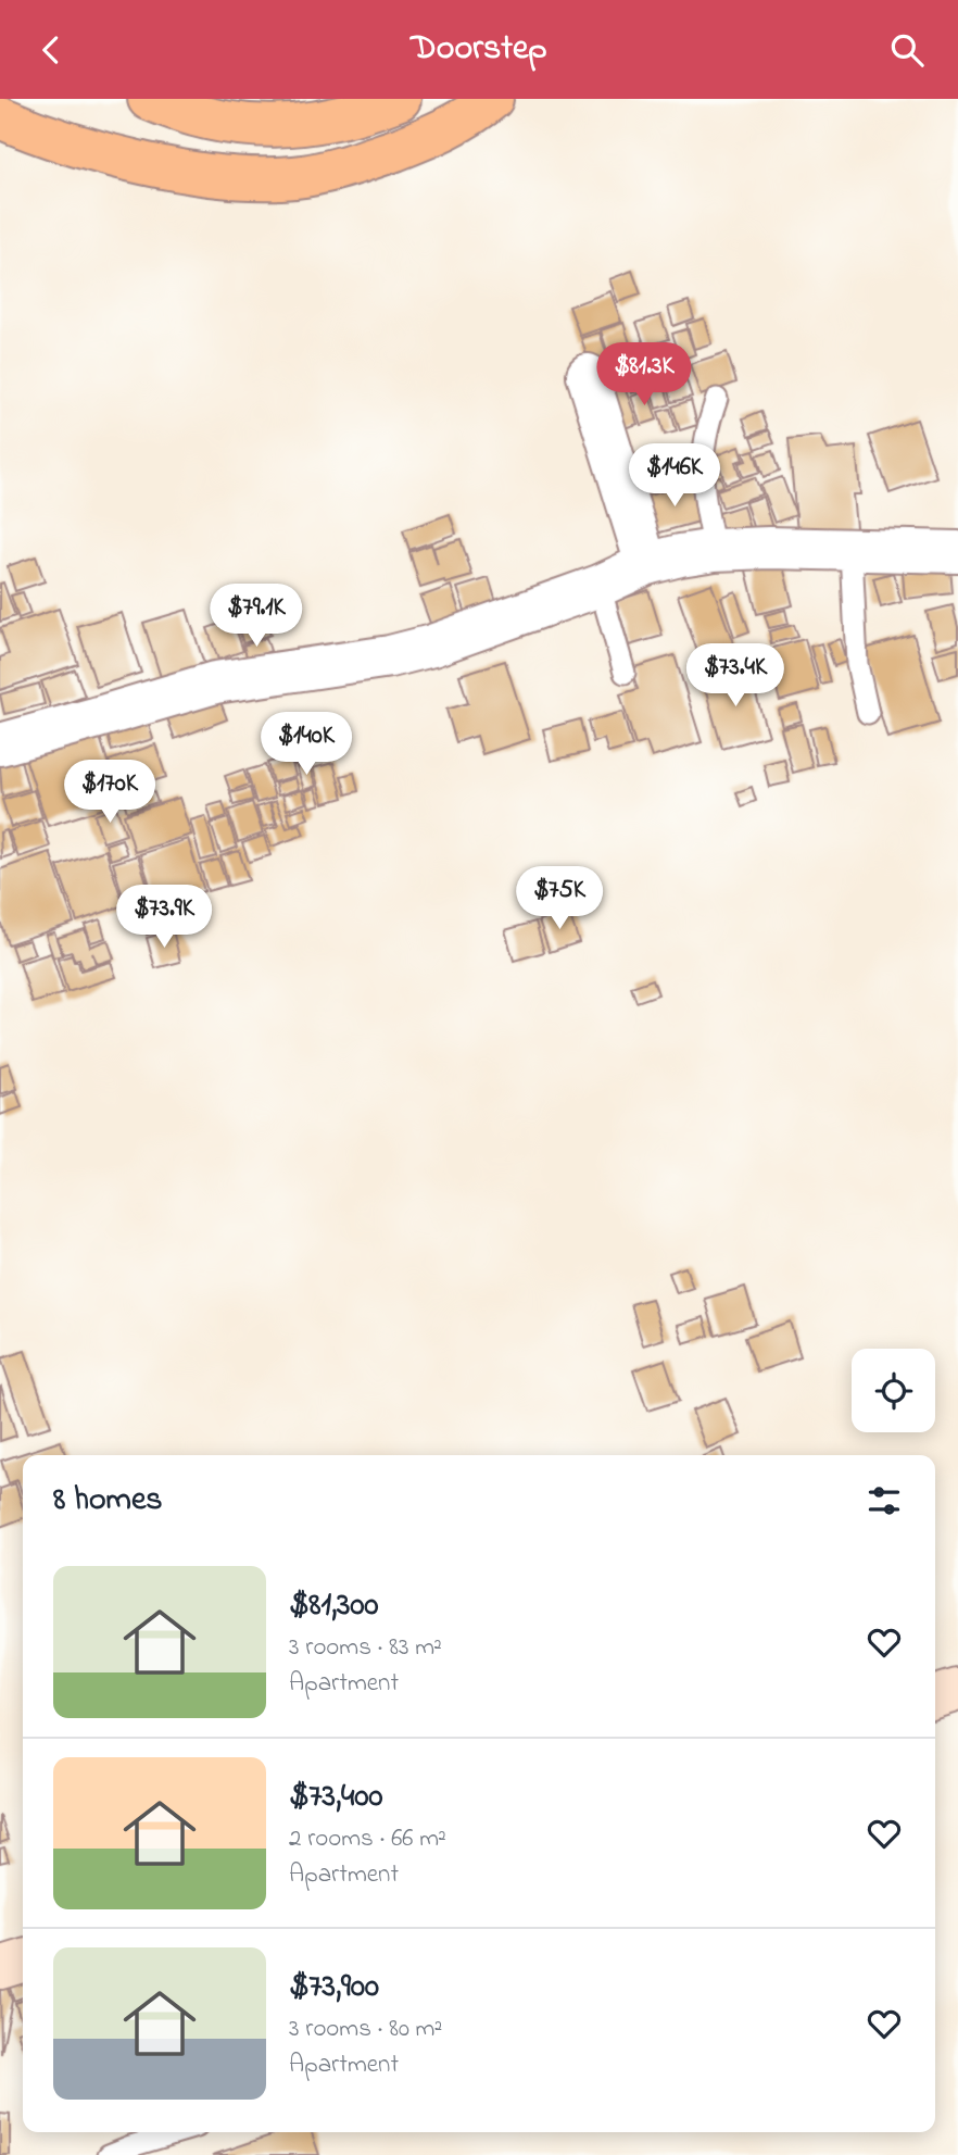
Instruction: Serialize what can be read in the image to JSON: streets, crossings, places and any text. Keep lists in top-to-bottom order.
{
  "page": {
    "header": "Doorstep",
    "price": [
      "$81.3K",
      "$146K",
      "$79.1K",
      "$73.4K",
      "$140K",
      "$170K",
      "$75K",
      "$73.9K"
    ],
    "heading": "8 homes",
    "list": [
      {
        "name": "$81,300",
        "note": "3 rooms · 83 m² · Apartment"
      },
      {
        "name": "$73,400",
        "note": "2 rooms · 66 m² · Apartment"
      },
      {
        "name": "$73,900",
        "note": "3 rooms · 80 m² · Apartment"
      }
    ]
  }
}
